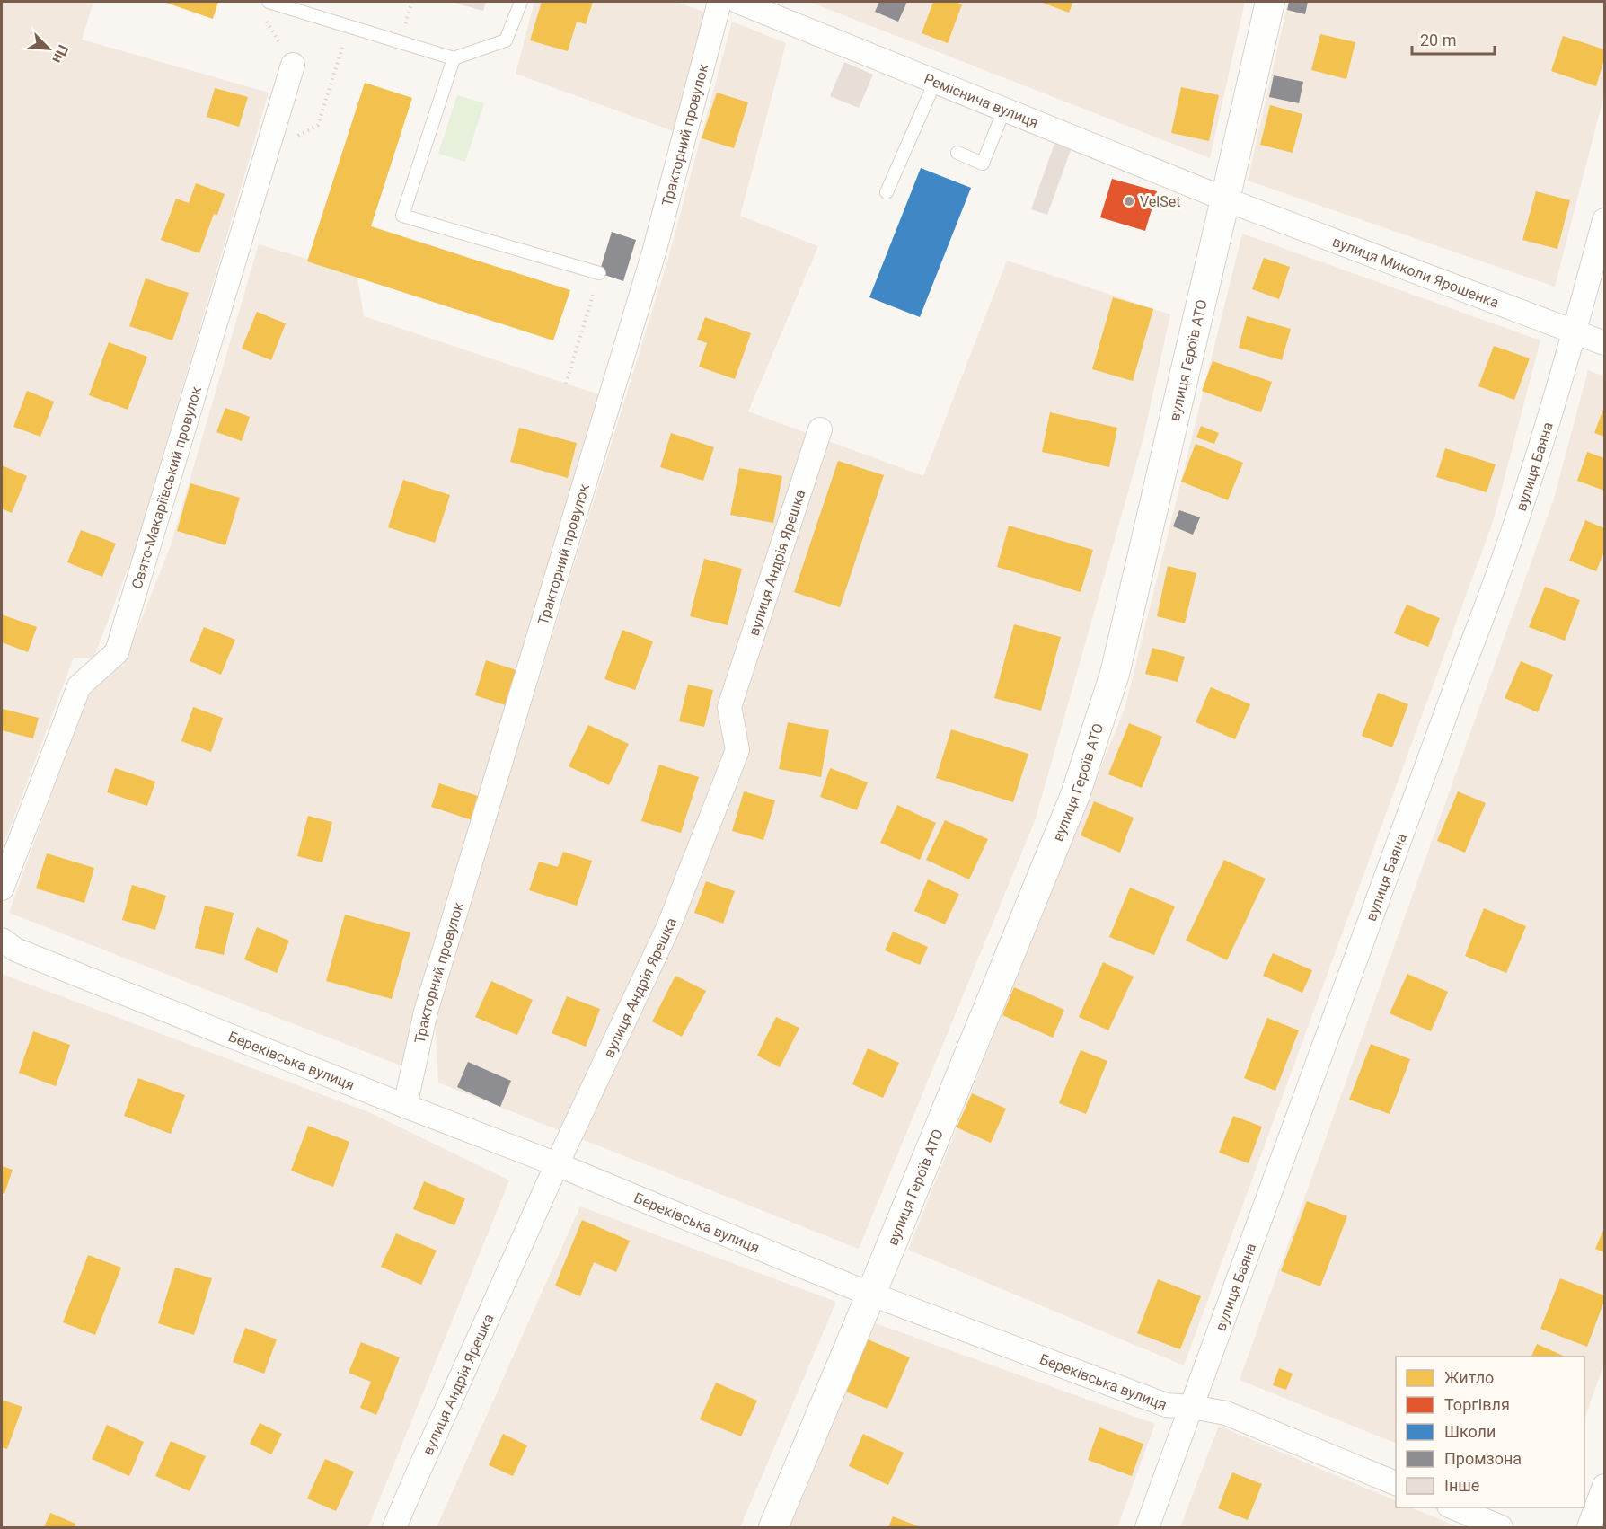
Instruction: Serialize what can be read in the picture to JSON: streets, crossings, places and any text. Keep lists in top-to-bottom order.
{
  "streets": {
    "street": [
      "Реміснича вулиця",
      "Тракторний провулок",
      "вулиця Миколи Ярошенка",
      "вулиця Героїв АТО",
      "вулиця Баяна",
      "Свято-Макаріївський провулок",
      "вулиця Андрія Ярешка",
      "Береківська вулиця"
    ]
  },
  "crossings": [
    ["Реміснича вулиця", "вулиця Миколи Ярошенка"],
    ["Реміснича вулиця", "вулиця Героїв АТО"],
    ["Тракторний провулок", "Береківська вулиця"],
    ["вулиця Миколи Ярошенка", "вулиця Героїв АТО"],
    ["вулиця Миколи Ярошенка", "вулиця Баяна"],
    ["вулиця Героїв АТО", "Береківська вулиця"],
    ["вулиця Баяна", "Береківська вулиця"],
    ["вулиця Андрія Ярешка", "Береківська вулиця"]
  ],
  "places": ["VelSet"],
  "legend": [
    "Житло",
    "Торгівля",
    "Школи",
    "Промзона",
    "Інше"
  ],
  "scale_bar": "20 m",
  "north": "bottom right"
}
